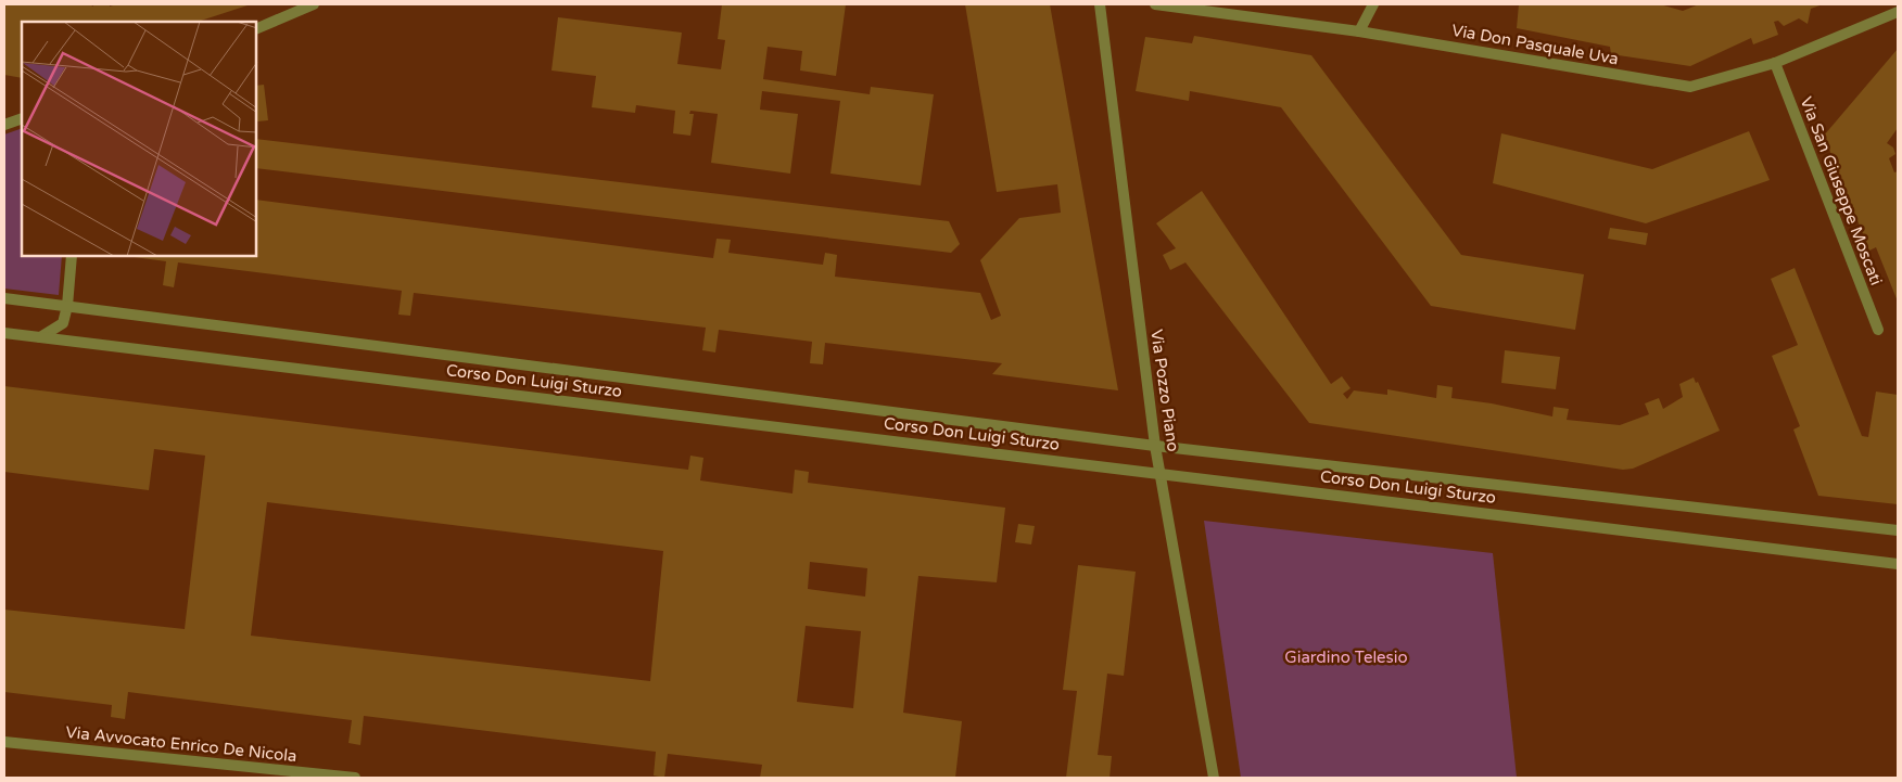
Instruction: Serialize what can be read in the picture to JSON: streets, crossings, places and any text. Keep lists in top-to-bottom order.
{
  "streets": {
    "street": [
      "Via Don Pasquale Uva",
      "Via San Giuseppe Moscati",
      "Corso Don Luigi Sturzo",
      "Via Pozzo Piano",
      "Via Avvocato Enrico De Nicola"
    ]
  },
  "crossings": [
    ["Via Don Pasquale Uva", "Via San Giuseppe Moscati"],
    ["Corso Don Luigi Sturzo", "Via Pozzo Piano"]
  ],
  "parks": ["Giardino Telesio"]
}
